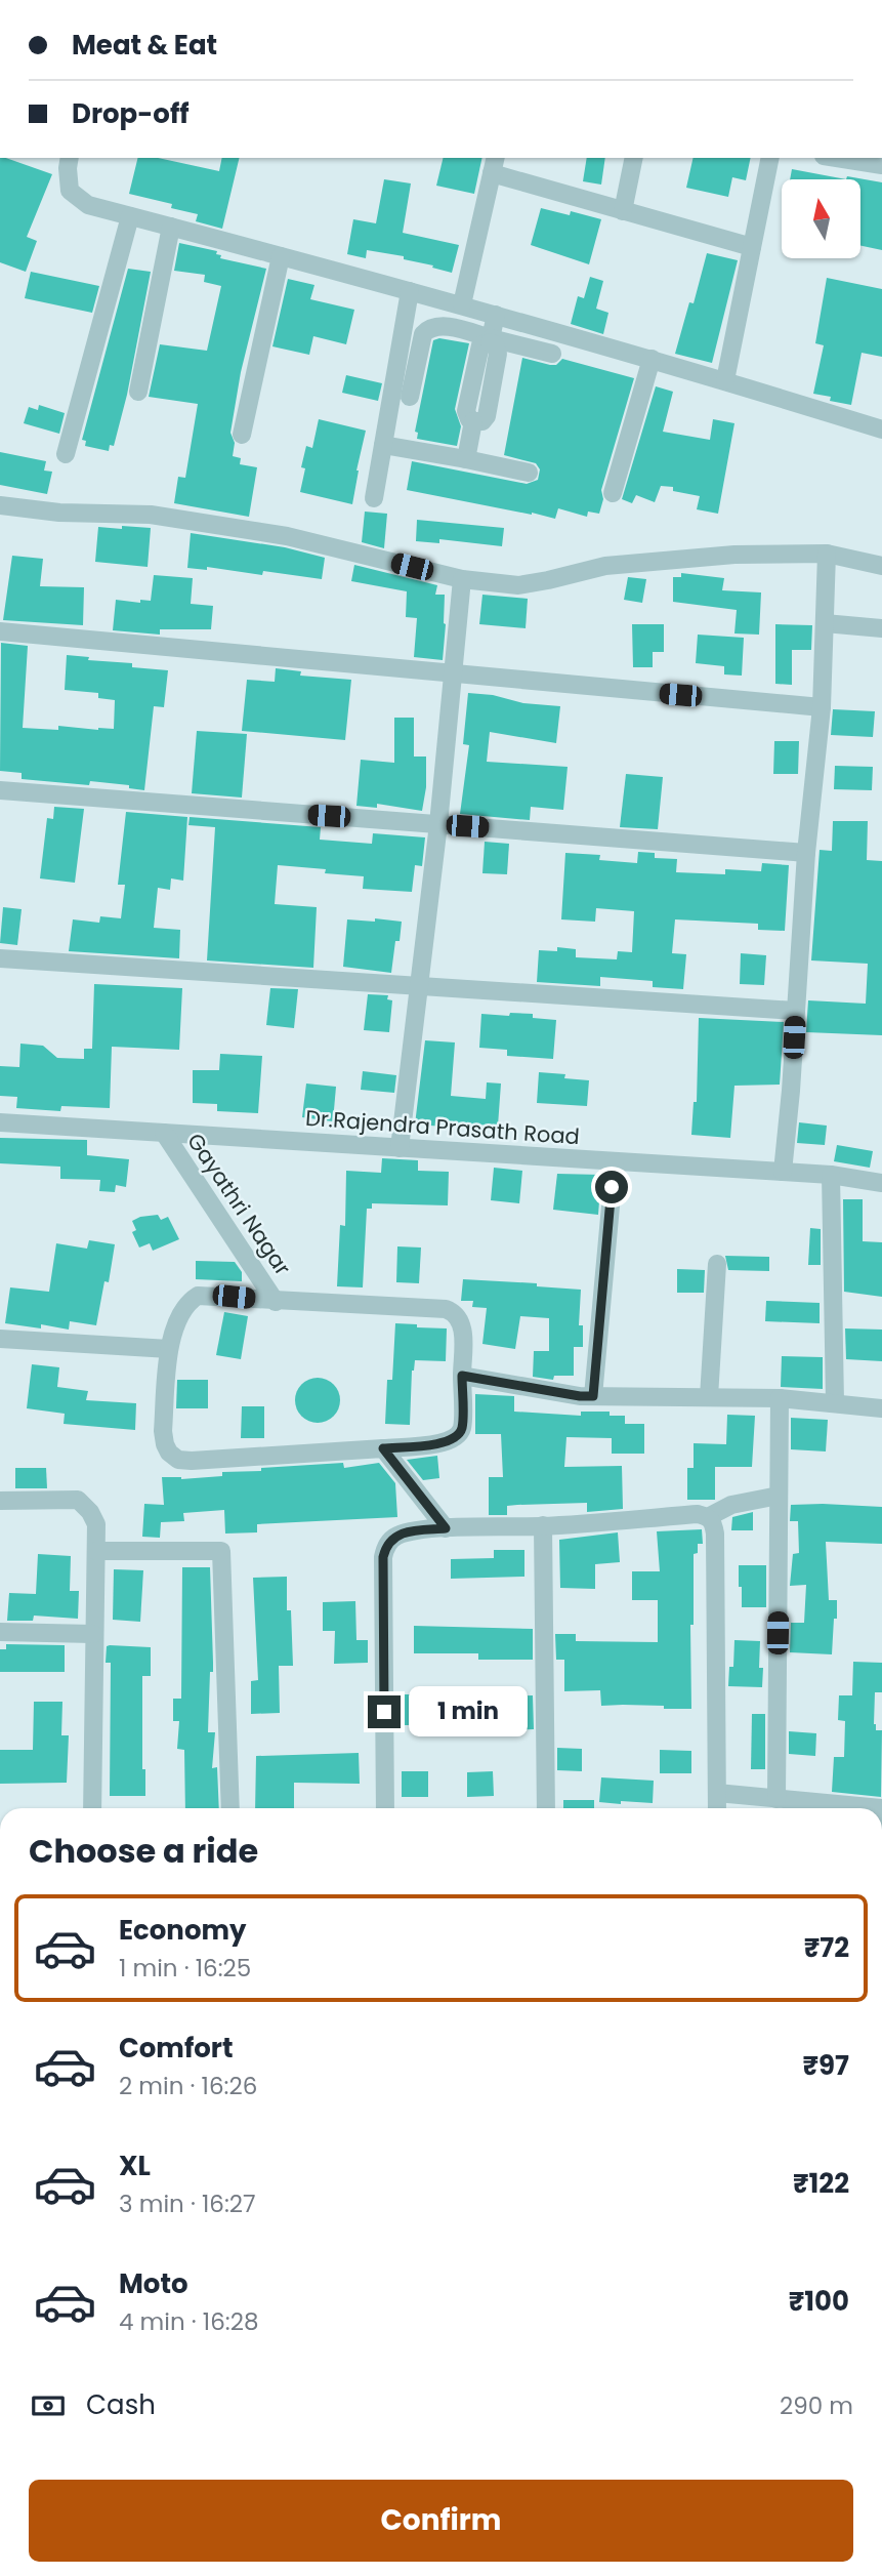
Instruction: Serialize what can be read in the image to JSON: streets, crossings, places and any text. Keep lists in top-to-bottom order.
{
  "streets": {
    "street": ["Dr.Rajendra Prasath Road", "Gayathri Nagar"]
  },
  "crossings": [
    ["Dr.Rajendra Prasath Road", "Gayathri Nagar"]
  ],
  "north": "top",
  "page": {
    "banner": ["Meat & Eat", "Drop-off"],
    "bubble": "1 min",
    "heading": "Choose a ride",
    "list": [
      {
        "name": "Economy",
        "note": "1 min · 16:25",
        "value": "₹72"
      },
      {
        "name": "Comfort",
        "note": "2 min · 16:26",
        "value": "₹97"
      },
      {
        "name": "XL",
        "note": "3 min · 16:27",
        "value": "₹122"
      },
      {
        "name": "Moto",
        "note": "4 min · 16:28",
        "value": "₹100"
      }
    ],
    "pay": ["Cash", "290 m"],
    "buttons": "Confirm"
  }
}
